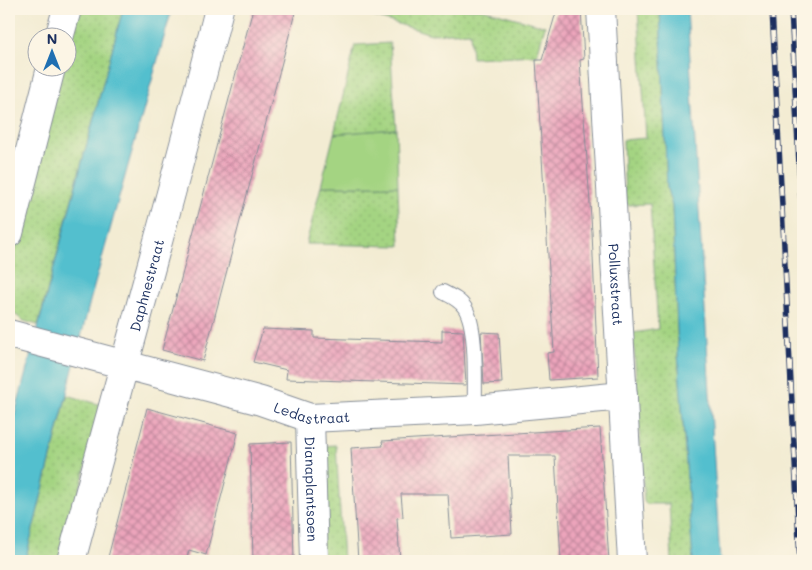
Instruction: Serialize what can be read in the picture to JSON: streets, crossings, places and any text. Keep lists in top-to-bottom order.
{
  "streets": {
    "street": [
      "Daphnestraat",
      "Polluxstraat",
      "Ledastraat",
      "Dianaplantsoen"
    ]
  },
  "crossings": [
    ["Daphnestraat", "Ledastraat"],
    ["Polluxstraat", "Ledastraat"],
    ["Ledastraat", "Dianaplantsoen"]
  ],
  "north": "top"
}
